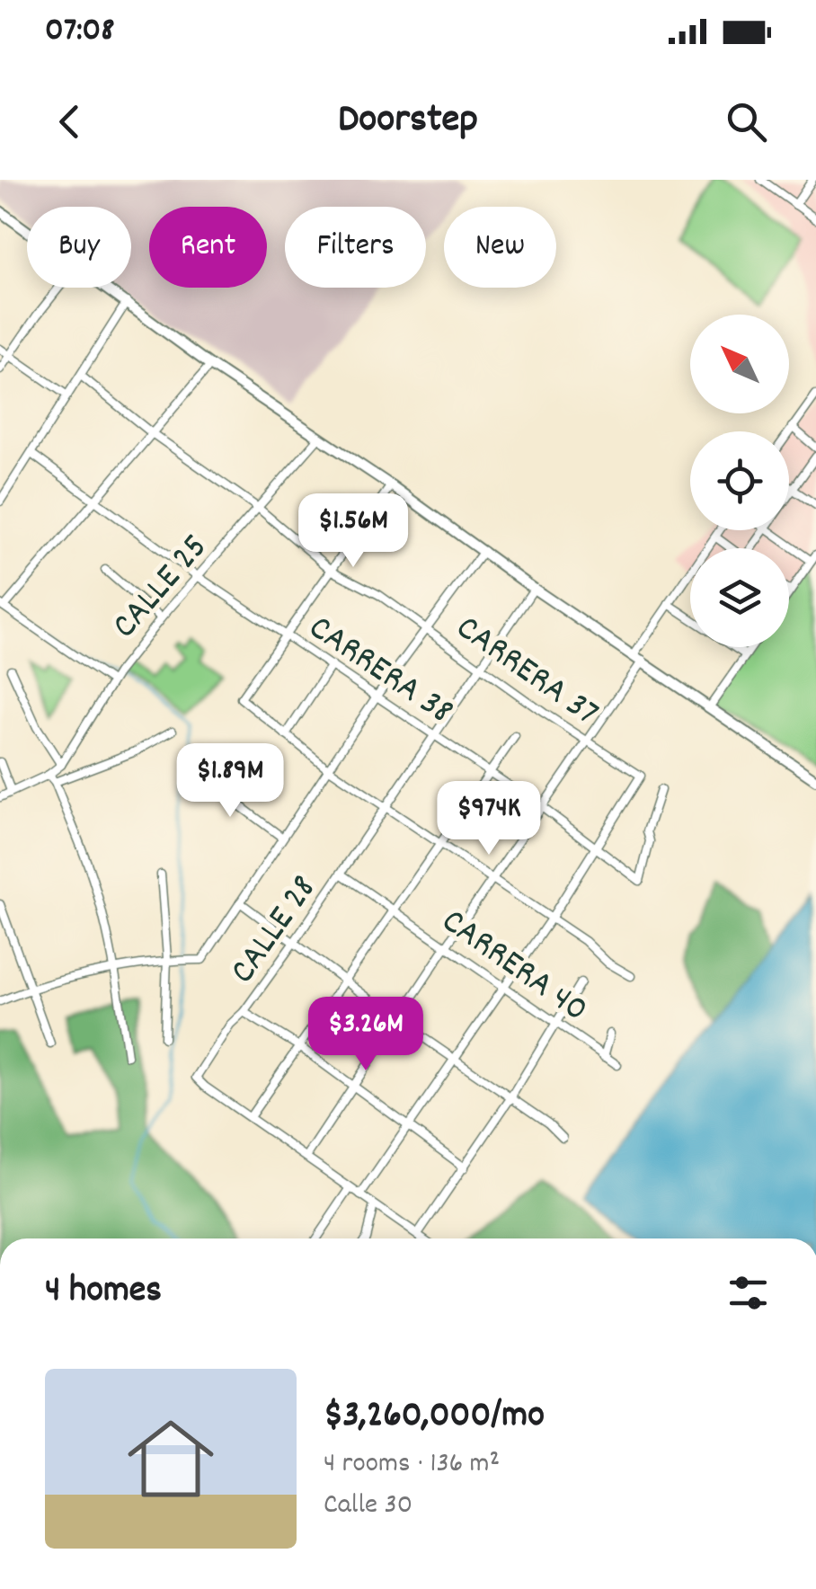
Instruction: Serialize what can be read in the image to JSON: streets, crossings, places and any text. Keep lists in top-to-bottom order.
{
  "streets": {
    "street": [
      "CALLE 25",
      "CARRERA 38",
      "CARRERA 37",
      "CALLE 28",
      "CARRERA 40"
    ]
  },
  "crossings": [
    ["CALLE 25", "CARRERA 38"],
    ["CALLE 25", "CARRERA 37"],
    ["CARRERA 38", "CARRERA 37"],
    ["CARRERA 38", "CALLE 28"],
    ["CARRERA 37", "CALLE 28"],
    ["CALLE 28", "CARRERA 40"]
  ],
  "north": "top left",
  "page": {
    "status": "07:08",
    "header": "Doorstep",
    "chip": [
      "Buy",
      "Rent",
      "Filters",
      "New"
    ],
    "price": [
      "$1.56M",
      "$1.89M",
      "$974K",
      "$3.26M"
    ],
    "heading": "4 homes",
    "list": [
      {
        "name": "$3,260,000/mo",
        "note": "4 rooms · 136 m² · Calle 30"
      }
    ]
  }
}
